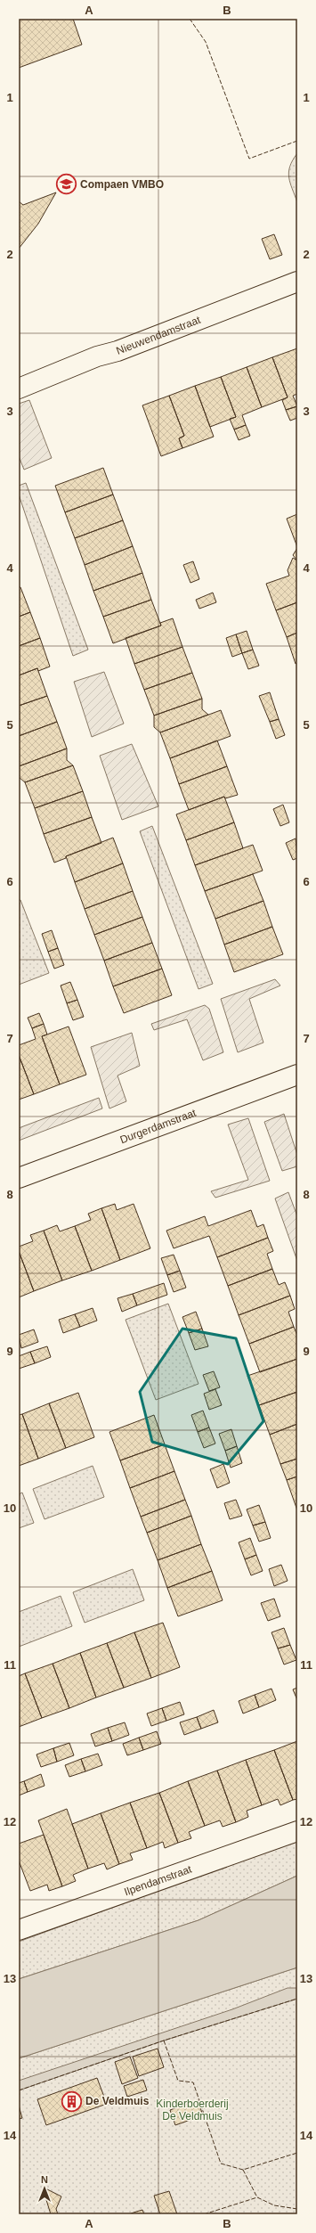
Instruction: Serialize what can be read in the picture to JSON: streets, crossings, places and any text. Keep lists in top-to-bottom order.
{
  "streets": {
    "street": ["Nieuwendamstraat", "Durgerdamstraat", "Ilpendamstraat"]
  },
  "parks": ["Kinderboerderij De Veldmuis"],
  "places": {
    "school or university": ["Compaen VMBO"],
    "building": ["De Veldmuis"]
  },
  "north": "top",
  "grid": {
    "columns": ["A", "B"],
    "rows": [
      "1",
      "2",
      "3",
      "4",
      "5",
      "6",
      "7",
      "8",
      "9",
      "10",
      "11",
      "12",
      "13",
      "14"
    ]
  }
}
